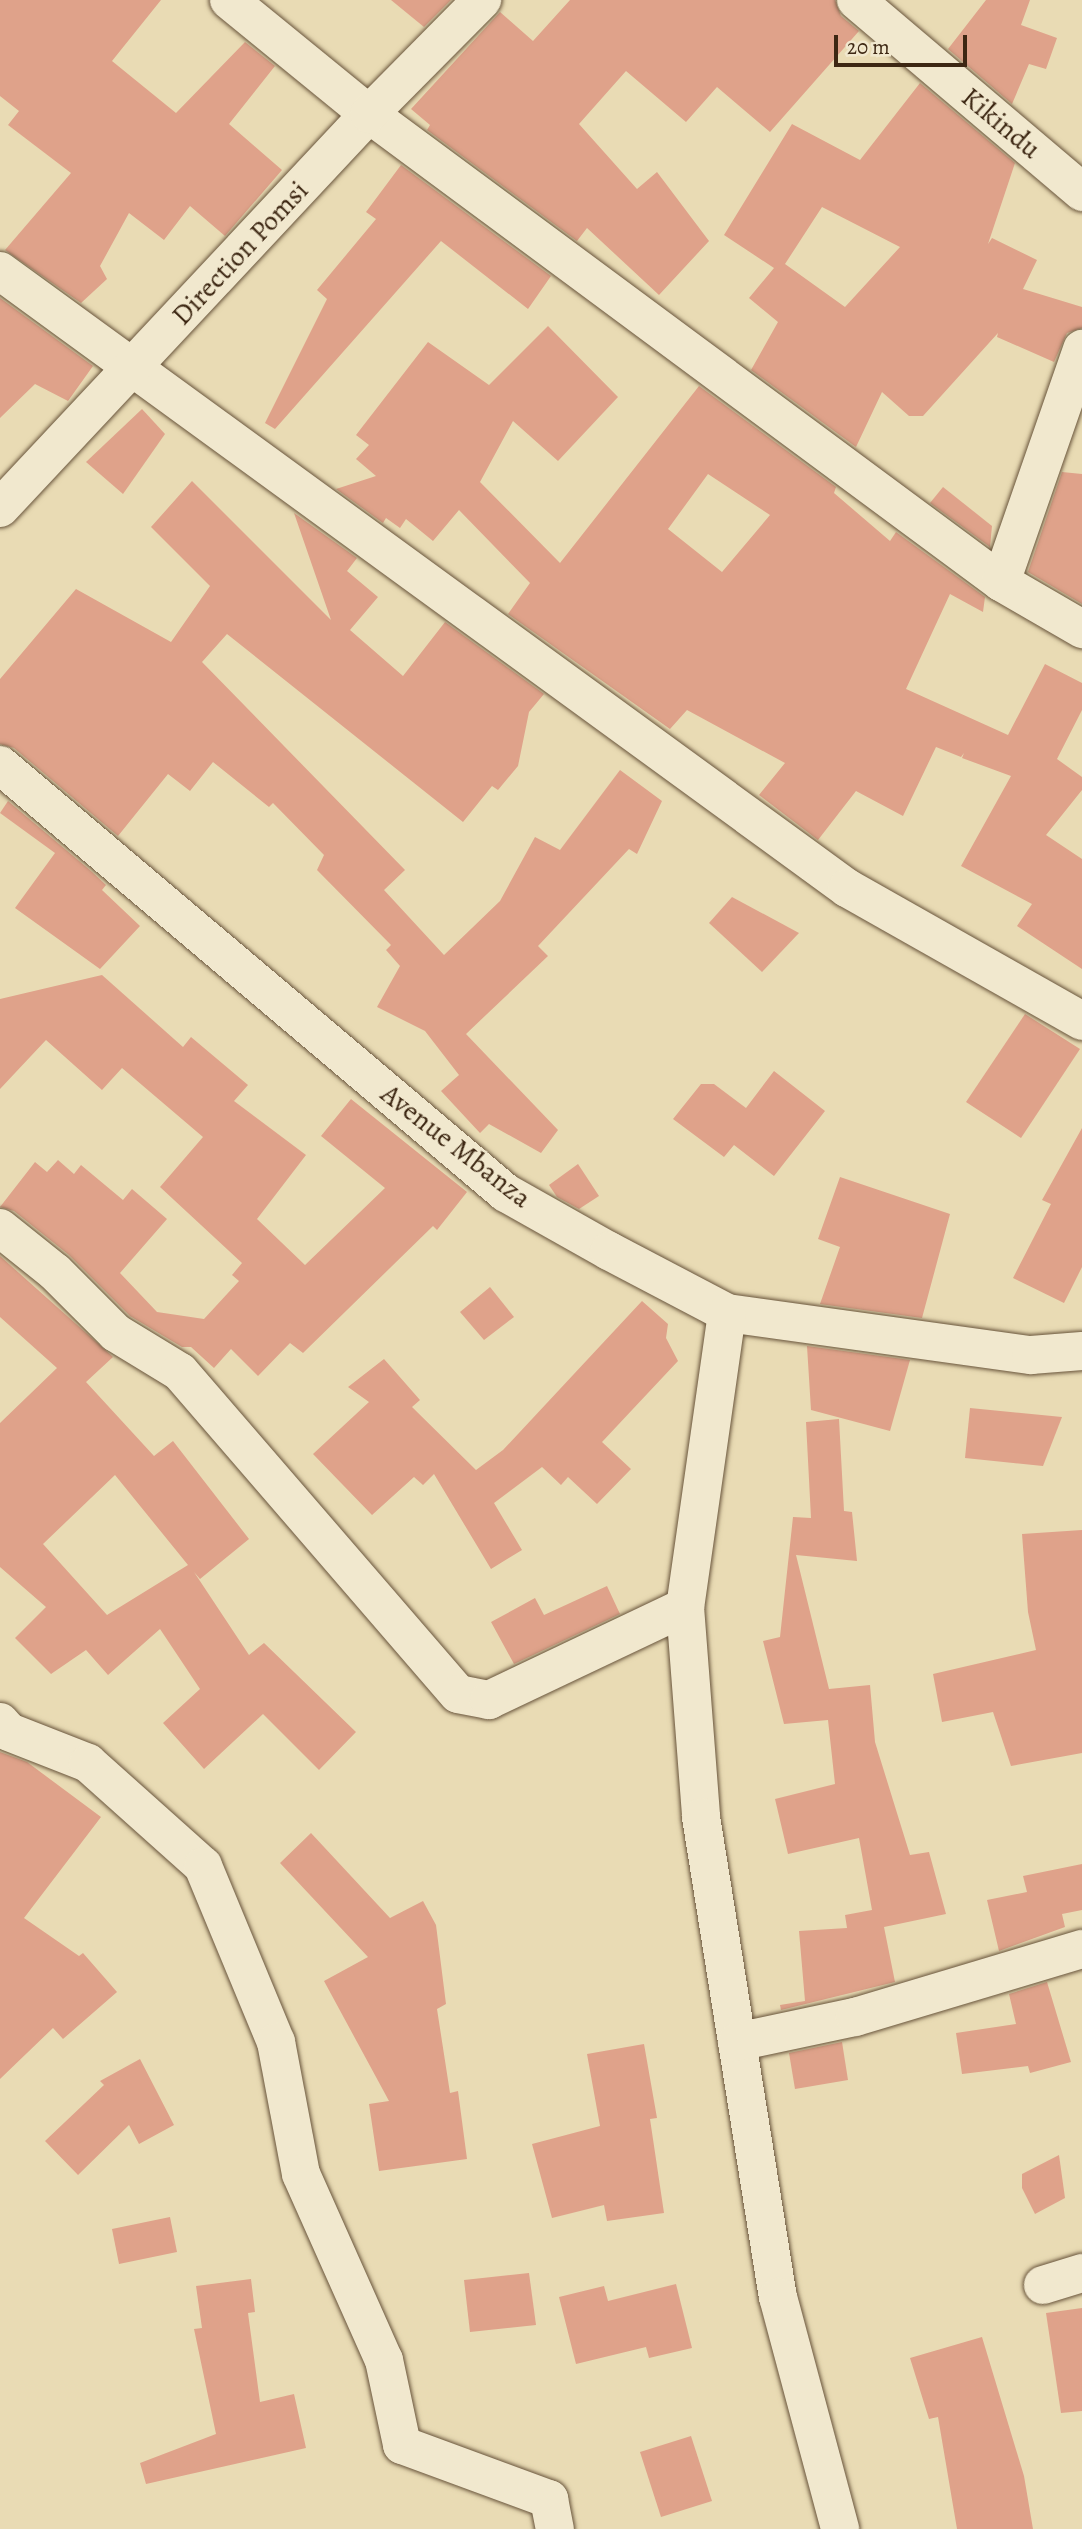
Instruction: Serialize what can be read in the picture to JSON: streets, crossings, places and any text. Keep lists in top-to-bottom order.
{
  "streets": {
    "street": ["Kikindu", "Direction Pomsi", "Avenue Mbanza"]
  },
  "scale_bar": "20 m"
}
